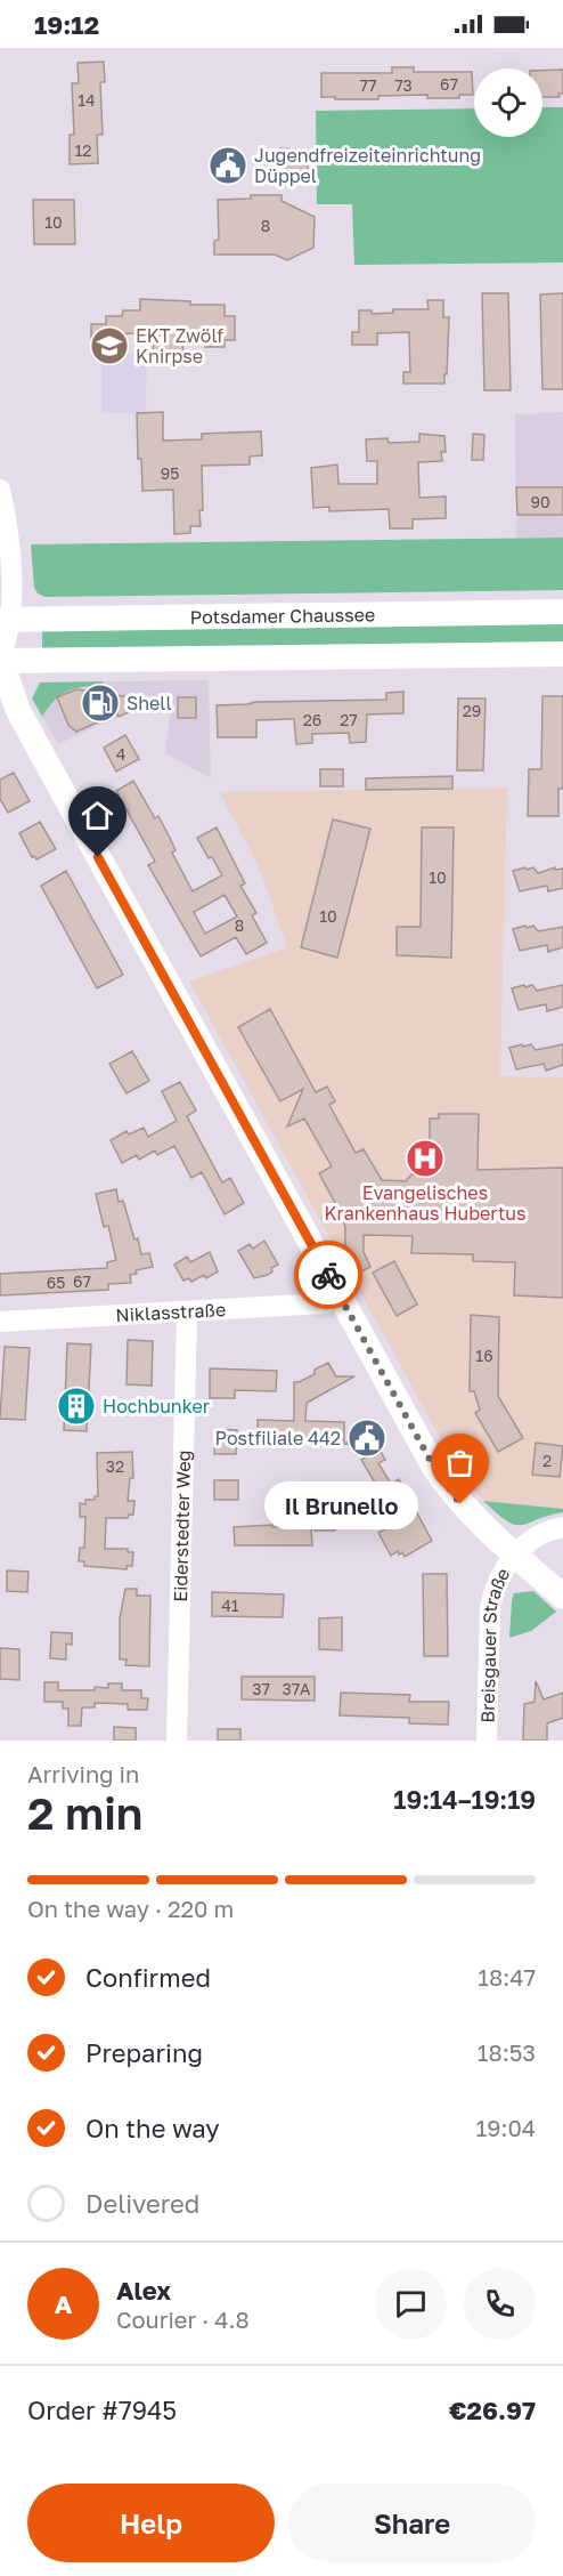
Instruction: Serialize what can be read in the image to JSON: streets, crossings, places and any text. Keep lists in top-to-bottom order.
{
  "streets": {
    "main road": ["Potsdamer Chaussee"],
    "street": ["Niklasstraße", "Eiderstedter Weg", "Breisgauer Straße"]
  },
  "crossings": [
    ["Niklasstraße", "Eiderstedter Weg"]
  ],
  "places": {
    "public building": ["Jugendfreizeiteinrichtung Düppel", "Postfiliale 442"],
    "school or university": ["EKT Zwölf Knirpse"],
    "fuel station": ["Shell"],
    "hospital": ["Evangelisches Krankenhaus Hubertus"],
    "building": ["Hochbunker"],
    "other": ["Il Brunello"]
  },
  "house_numbers": [
    "67",
    "77",
    "73",
    "14",
    "12",
    "10",
    "8",
    "95",
    "90",
    "29",
    "26",
    "27",
    "4",
    "10",
    "10",
    "8",
    "67",
    "65",
    "16",
    "2",
    "32",
    "41",
    "37",
    "37A"
  ],
  "page": {
    "status": "19:12",
    "bubble": "Il Brunello",
    "heading": ["2 min", "Arriving in", "19:14–19:19"],
    "panel": [
      "Alex",
      "Courier · 4.8",
      "Order #7945",
      "€26.97"
    ],
    "bar": "On the way · 220 m",
    "list": [
      ["Confirmed", "18:47"],
      ["Preparing", "18:53"],
      ["On the way", "19:04"],
      "Delivered"
    ],
    "round": "A",
    "buttons": ["Help", "Share"]
  }
}
